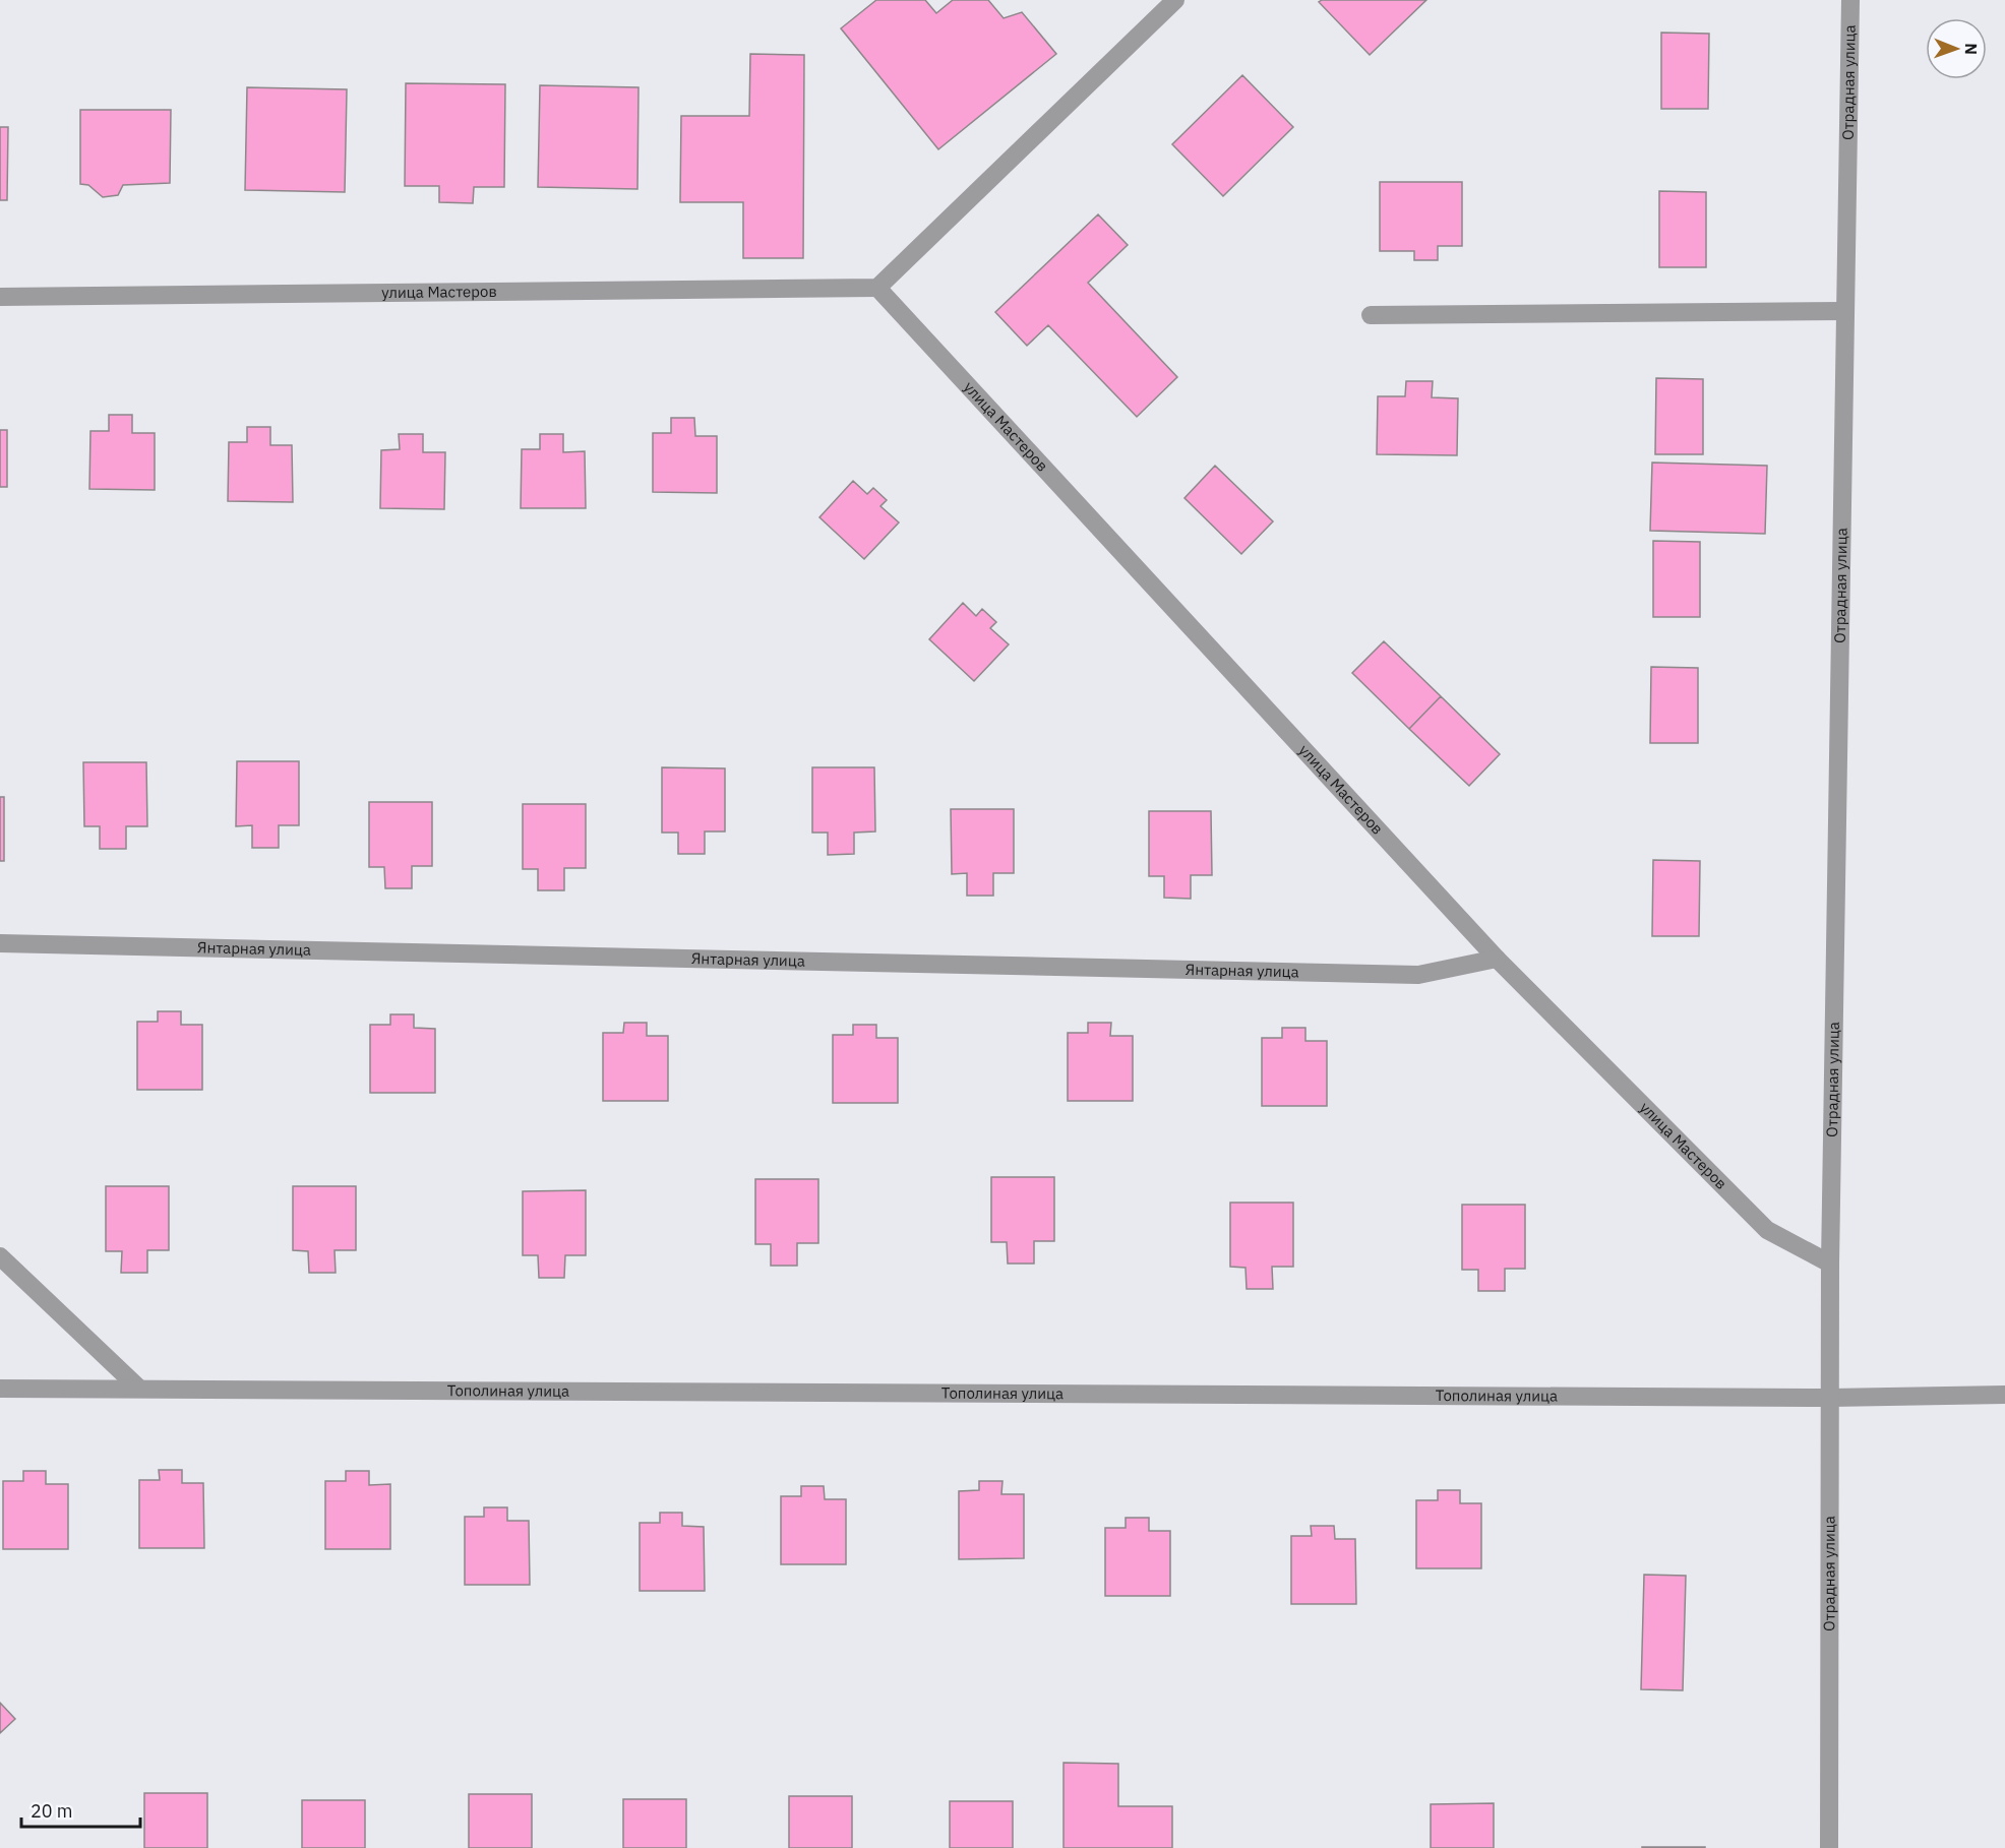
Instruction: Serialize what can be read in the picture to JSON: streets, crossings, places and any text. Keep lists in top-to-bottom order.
{
  "streets": {
    "street": [
      "Отрадная улица",
      "улица Мастеров",
      "Янтарная улица",
      "Тополиная улица"
    ]
  },
  "crossings": [
    ["Отрадная улица", "улица Мастеров"],
    ["Отрадная улица", "Тополиная улица"],
    ["улица Мастеров", "Янтарная улица"]
  ],
  "scale_bar": "20 m",
  "north": "right"
}
